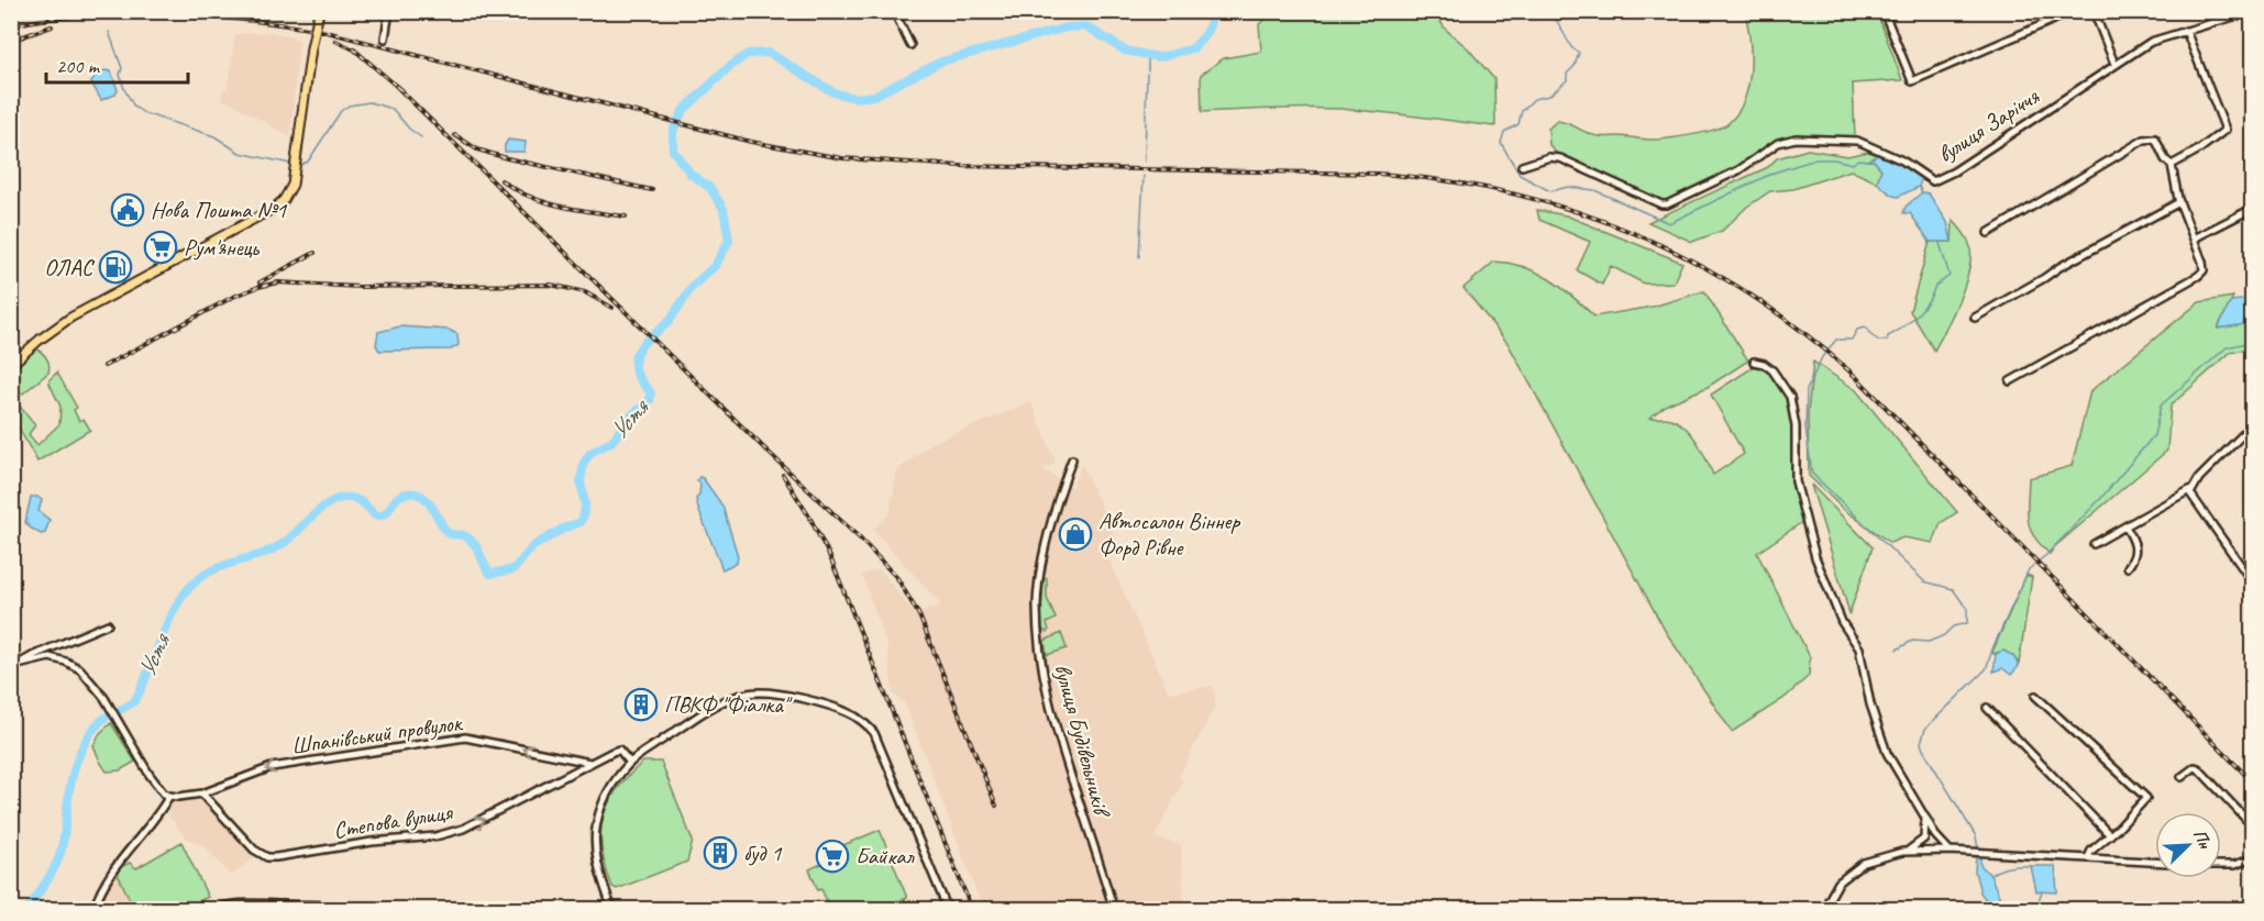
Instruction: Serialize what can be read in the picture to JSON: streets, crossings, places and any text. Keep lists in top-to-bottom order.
{
  "streets": {
    "street": [
      "вулиця Заріччя",
      "Шпанівський провулок",
      "вулиця Будівельників",
      "Степова вулиця"
    ]
  },
  "crossings": [
    ["Шпанівський провулок", "Степова вулиця"]
  ],
  "one_way": ["Шпанівський провулок", "Степова вулиця"],
  "water": ["Устя"],
  "places": {
    "public building": ["Нова Пошта №1"],
    "supermarket": ["Рум'янець", "Байкал"],
    "fuel station": ["ОЛАС"],
    "shop": ["Автосалон Віннер Форд Рівне"],
    "building": ["ПВКФ \"Фіалка\"", "буд 1"]
  },
  "scale_bar": "200 m",
  "north": "top right"
}
